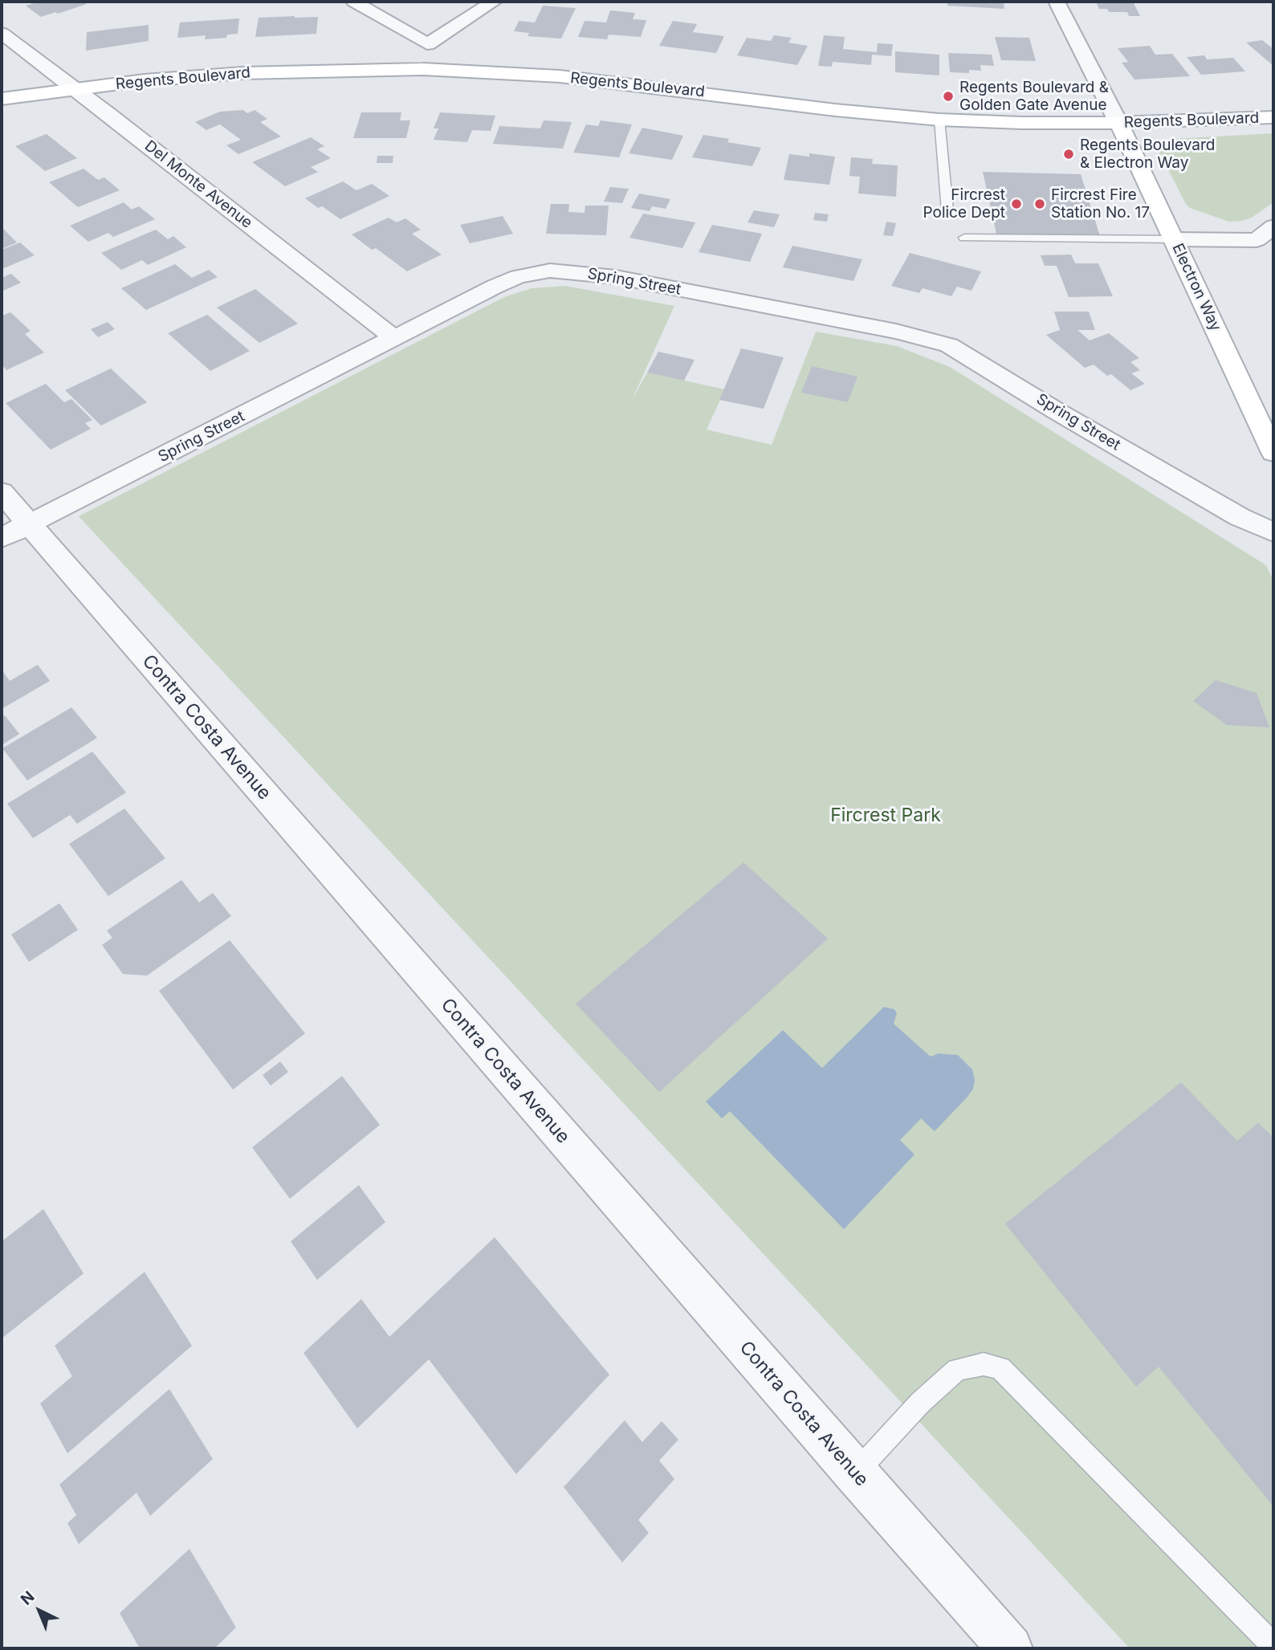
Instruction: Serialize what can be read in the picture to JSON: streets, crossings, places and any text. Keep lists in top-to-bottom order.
{
  "streets": {
    "main road": ["Regents Boulevard", "Electron Way"],
    "street": ["Del Monte Avenue", "Spring Street", "Contra Costa Avenue"]
  },
  "crossings": [
    ["Regents Boulevard", "Del Monte Avenue"],
    ["Regents Boulevard", "Electron Way"],
    ["Del Monte Avenue", "Spring Street"],
    ["Spring Street", "Contra Costa Avenue"]
  ],
  "parks": ["Fircrest Park"],
  "places": [
    "Regents Boulevard & Golden Gate Avenue",
    "Regents Boulevard & Electron Way",
    "Fircrest Police Dept",
    "Fircrest Fire Station No. 17"
  ],
  "north": "top left"
}
